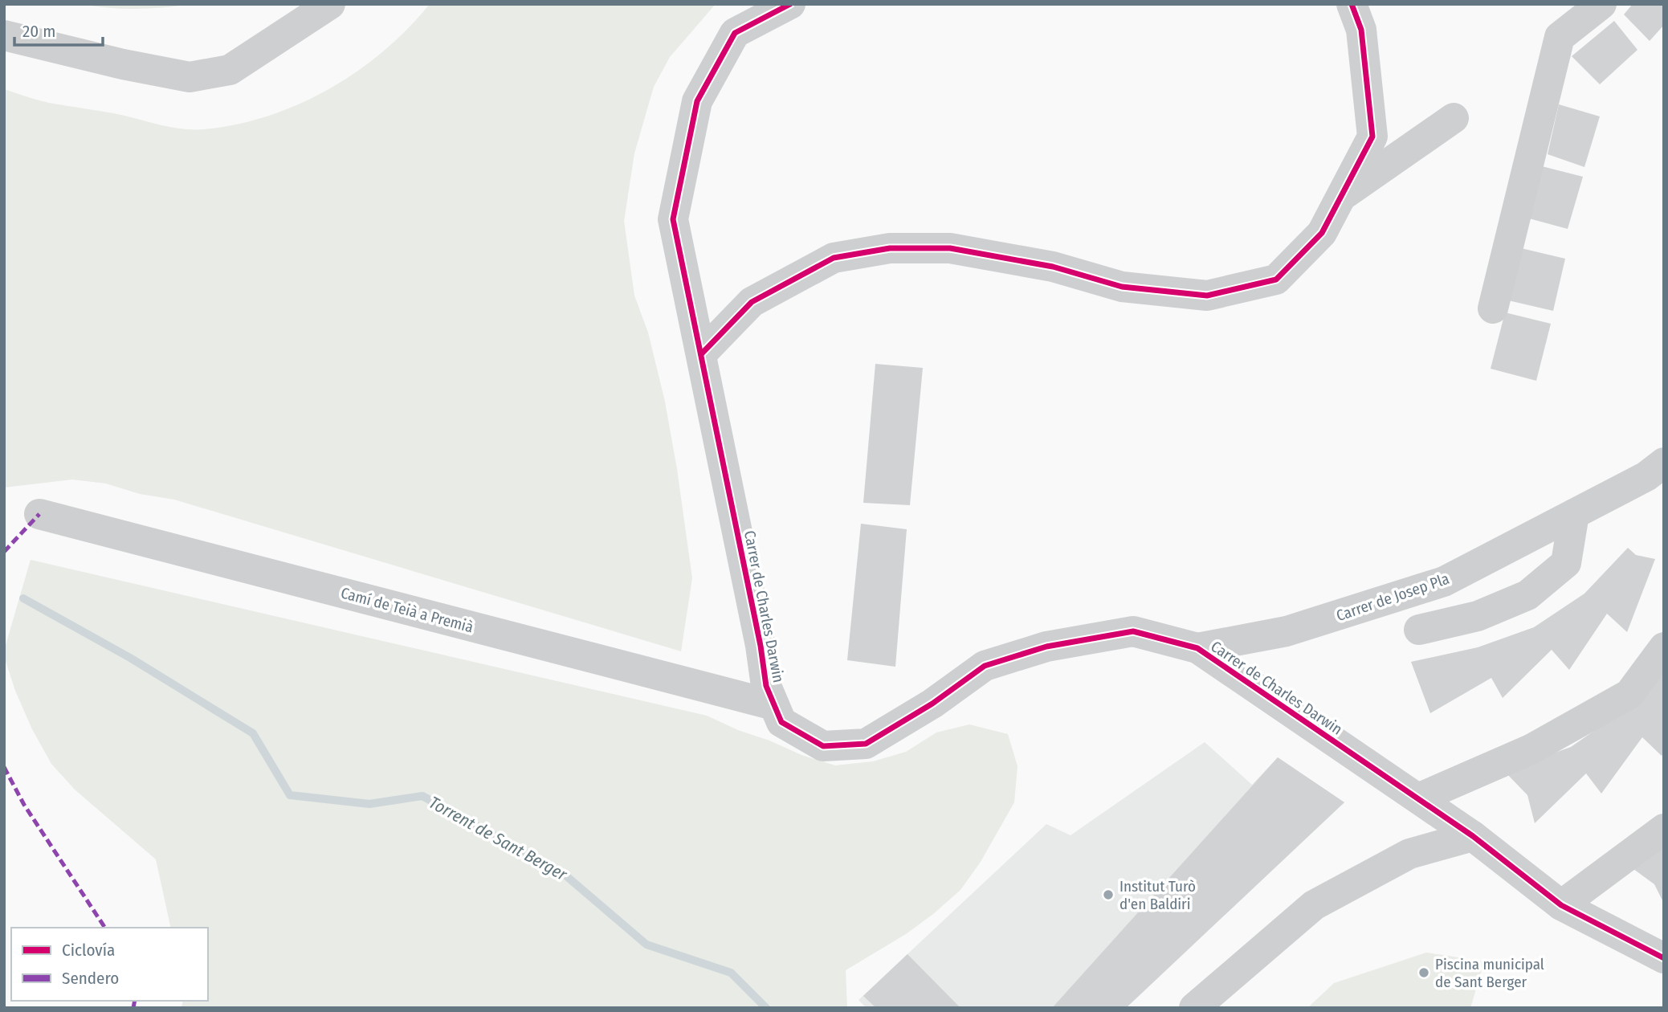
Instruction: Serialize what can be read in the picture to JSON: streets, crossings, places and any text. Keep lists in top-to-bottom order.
{
  "streets": {
    "street": ["Carrer de Josep Pla", "Carrer de Charles Darwin", "Camí de Teià a Premià"]
  },
  "crossings": [
    ["Carrer de Josep Pla", "Carrer de Charles Darwin"],
    ["Carrer de Charles Darwin", "Camí de Teià a Premià"]
  ],
  "water": ["Torrent de Sant Berger"],
  "places": ["Institut Turò d'en Baldiri", "Piscina municipal de Sant Berger"],
  "legend": ["Ciclovía", "Sendero"],
  "scale_bar": "20 m"
}
